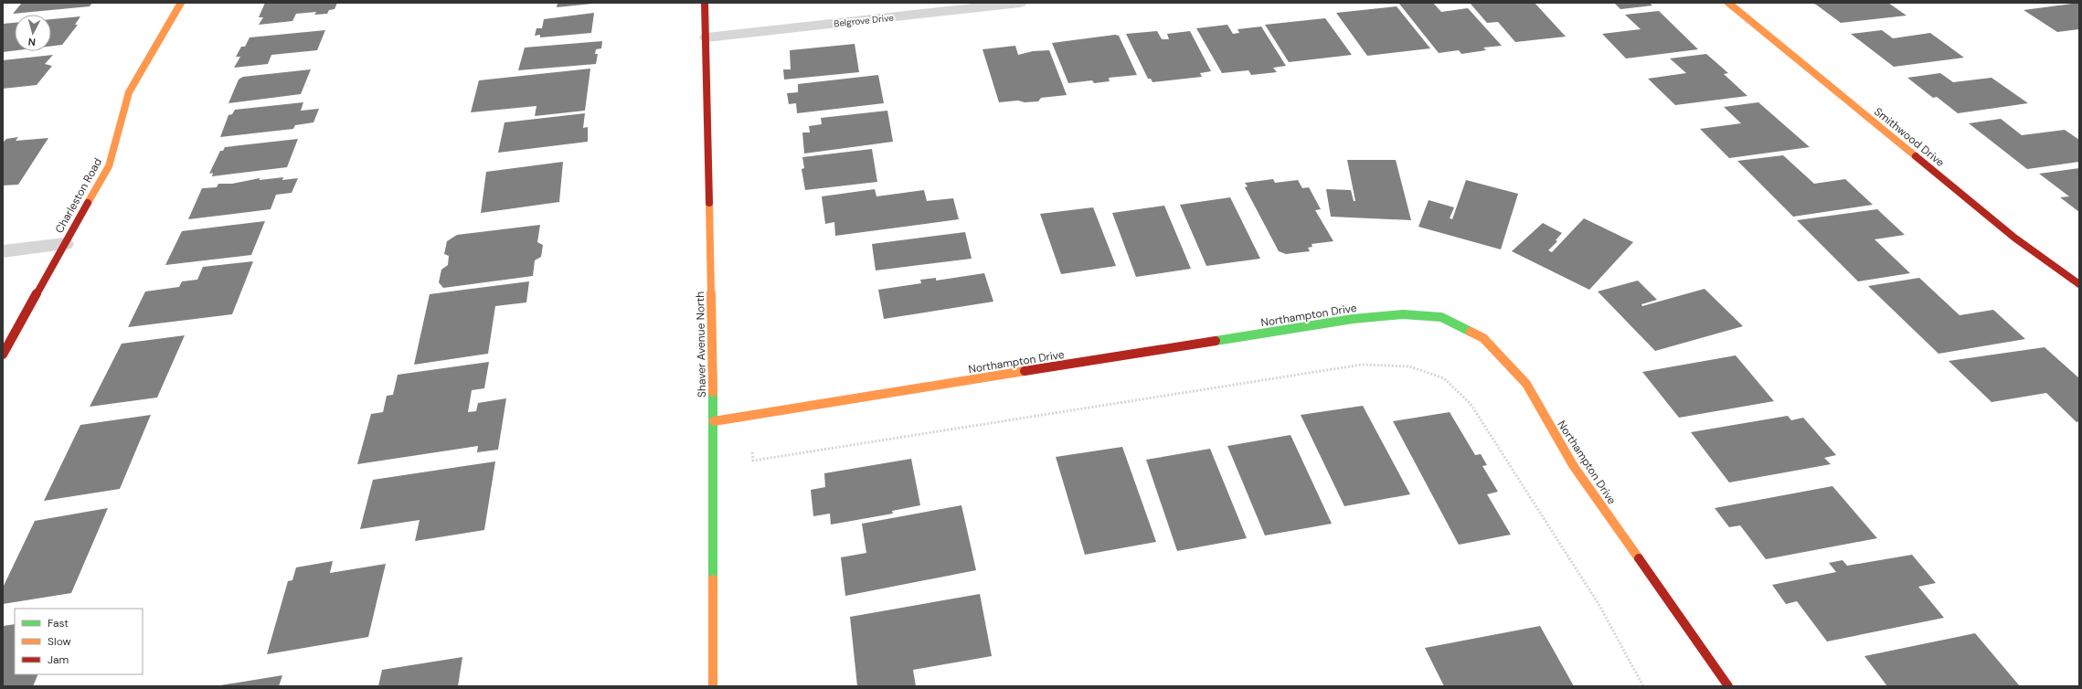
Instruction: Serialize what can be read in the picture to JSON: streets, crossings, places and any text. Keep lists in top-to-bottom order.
{
  "streets": {
    "street": [
      "Belgrove Drive",
      "Smithwood Drive",
      "Charleston Road",
      "Northampton Drive",
      "Shaver Avenue North"
    ]
  },
  "crossings": [
    ["Belgrove Drive", "Shaver Avenue North"],
    ["Northampton Drive", "Shaver Avenue North"]
  ],
  "legend": ["Fast", "Slow", "Jam"],
  "north": "bottom"
}
